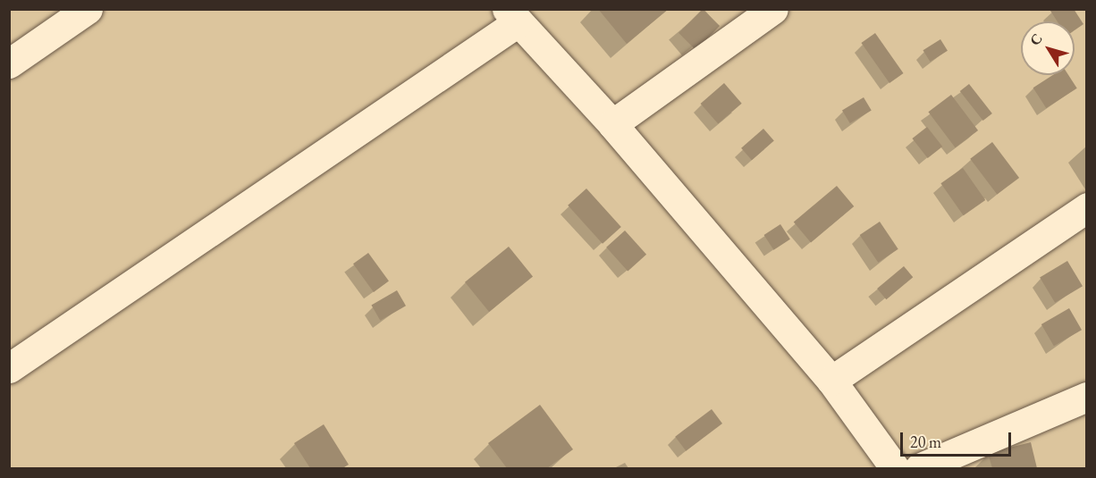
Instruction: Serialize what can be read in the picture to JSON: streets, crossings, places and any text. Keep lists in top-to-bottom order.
{
  "scale_bar": "20 m",
  "north": "top left"
}
